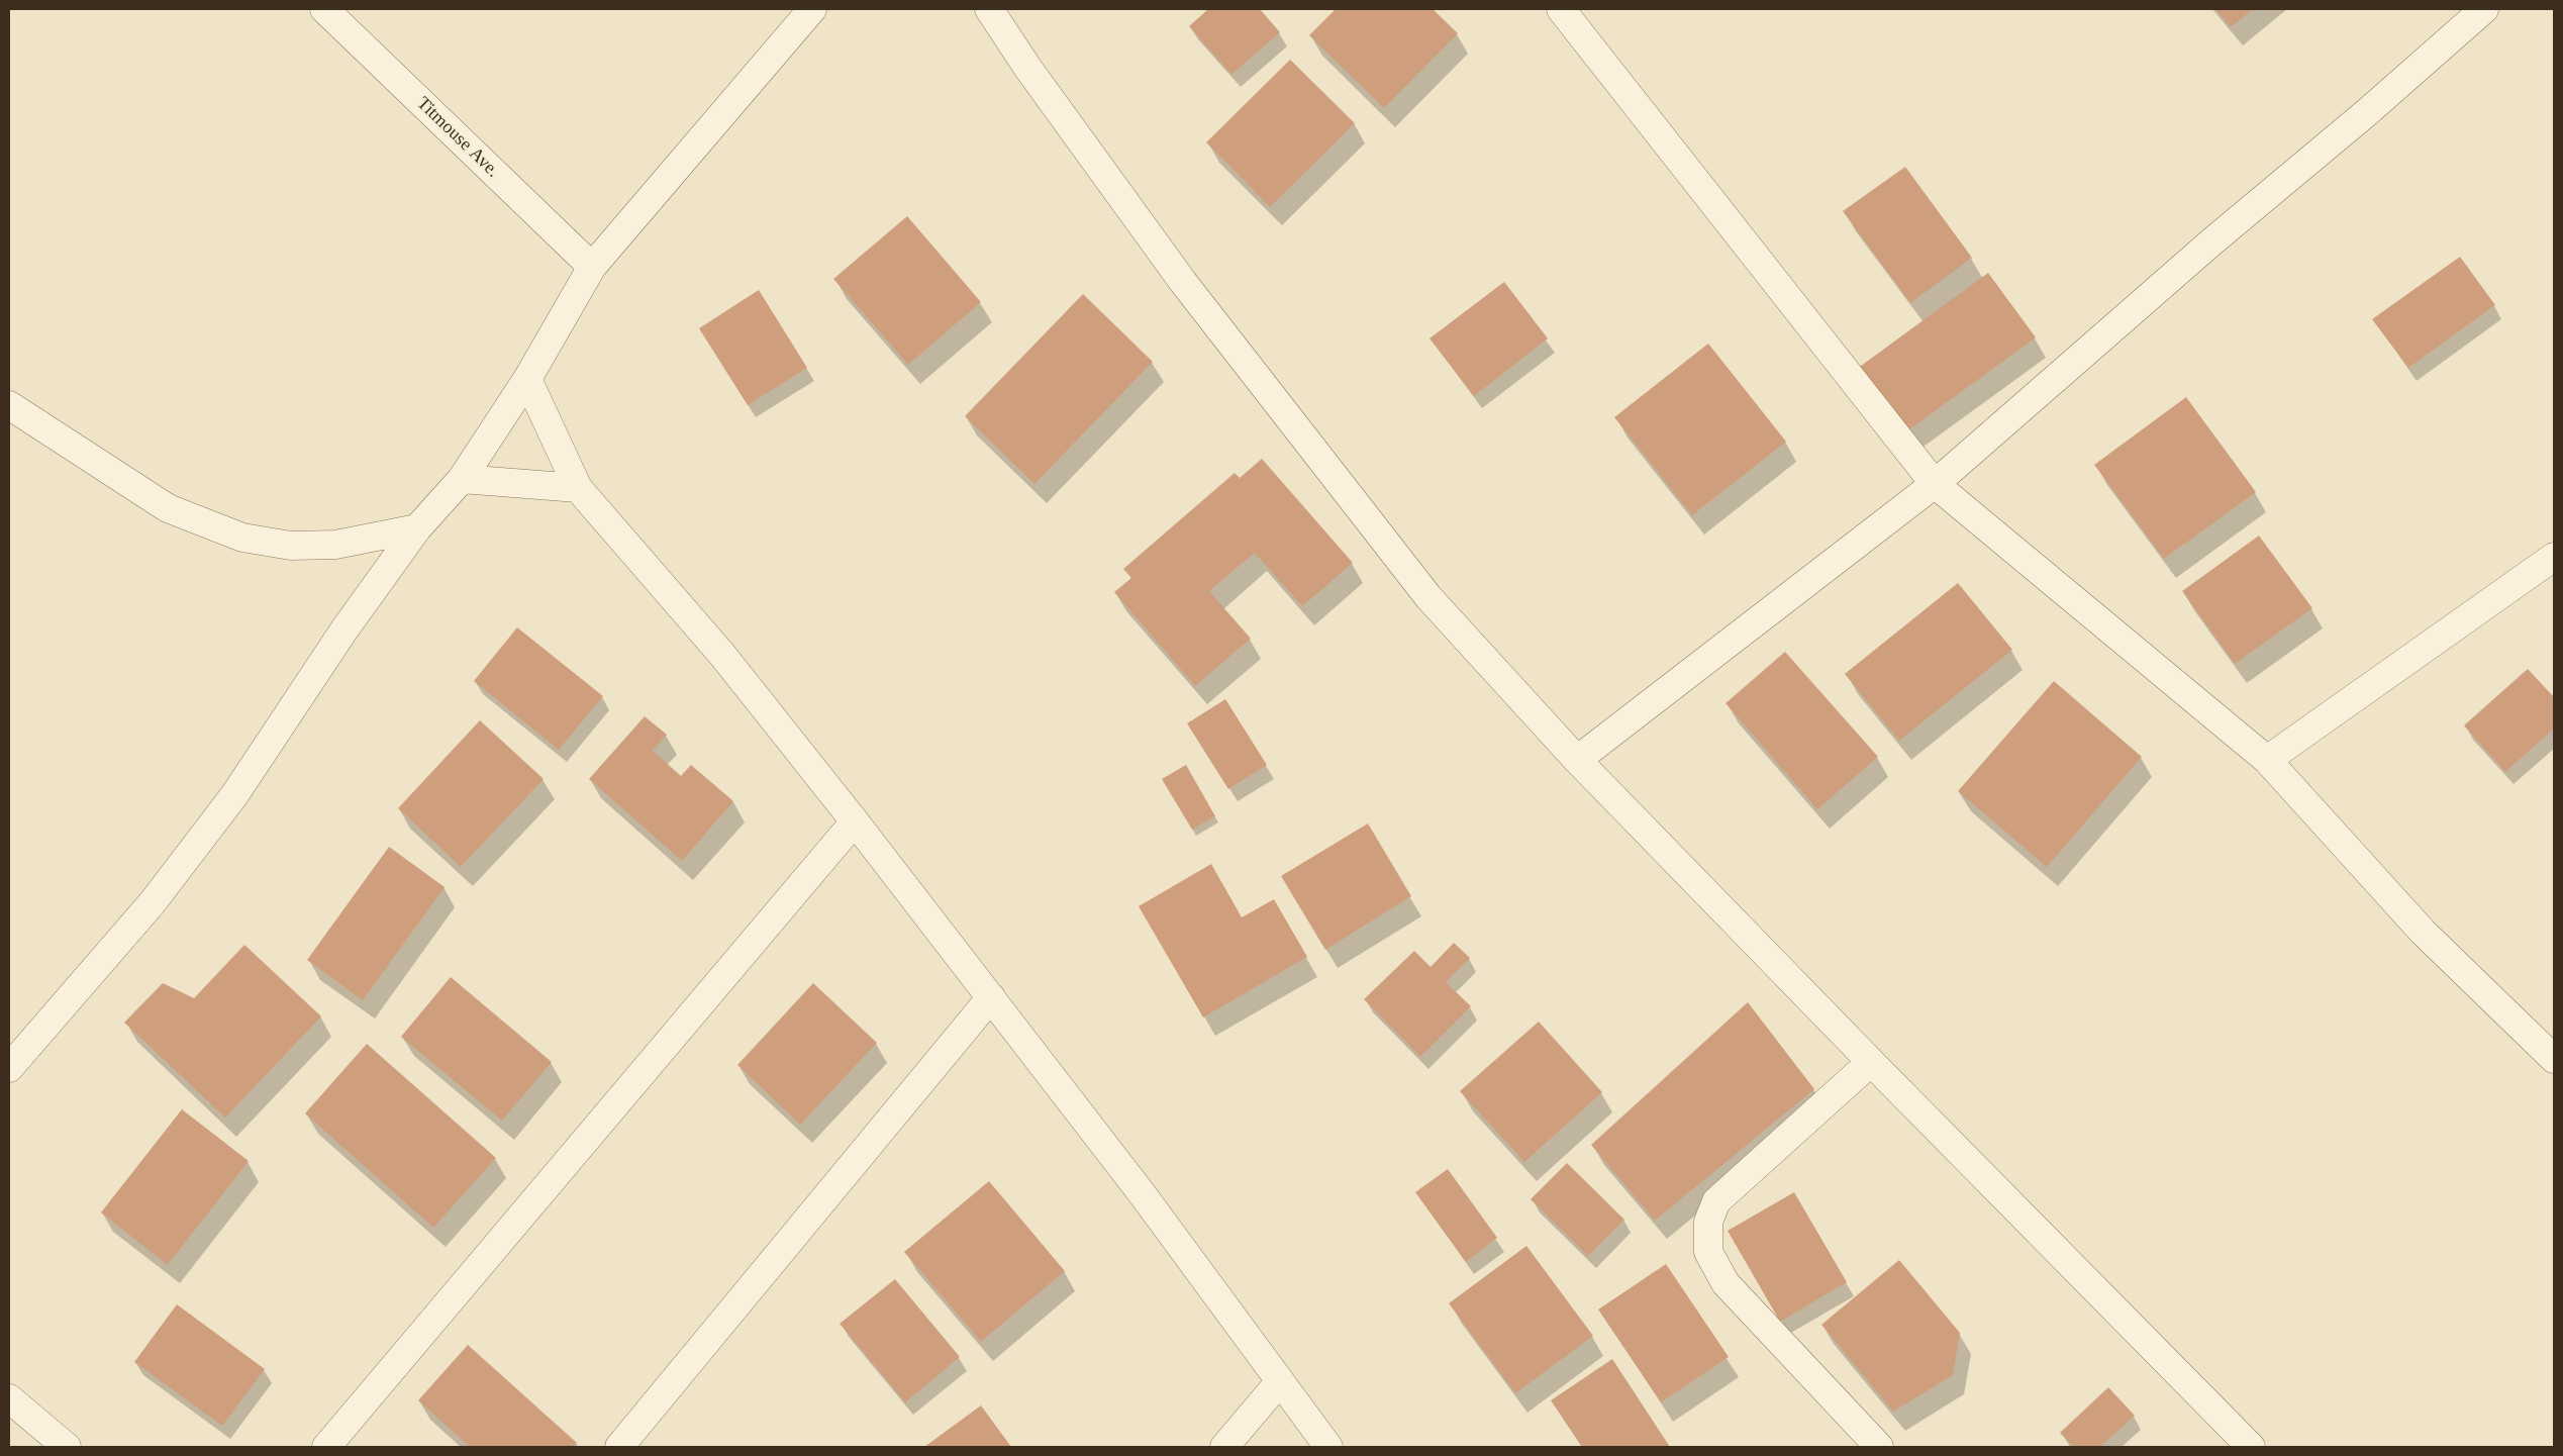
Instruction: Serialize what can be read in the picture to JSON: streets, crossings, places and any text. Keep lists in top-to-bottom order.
{
  "streets": {
    "street": ["Titmouse Ave."]
  }
}
